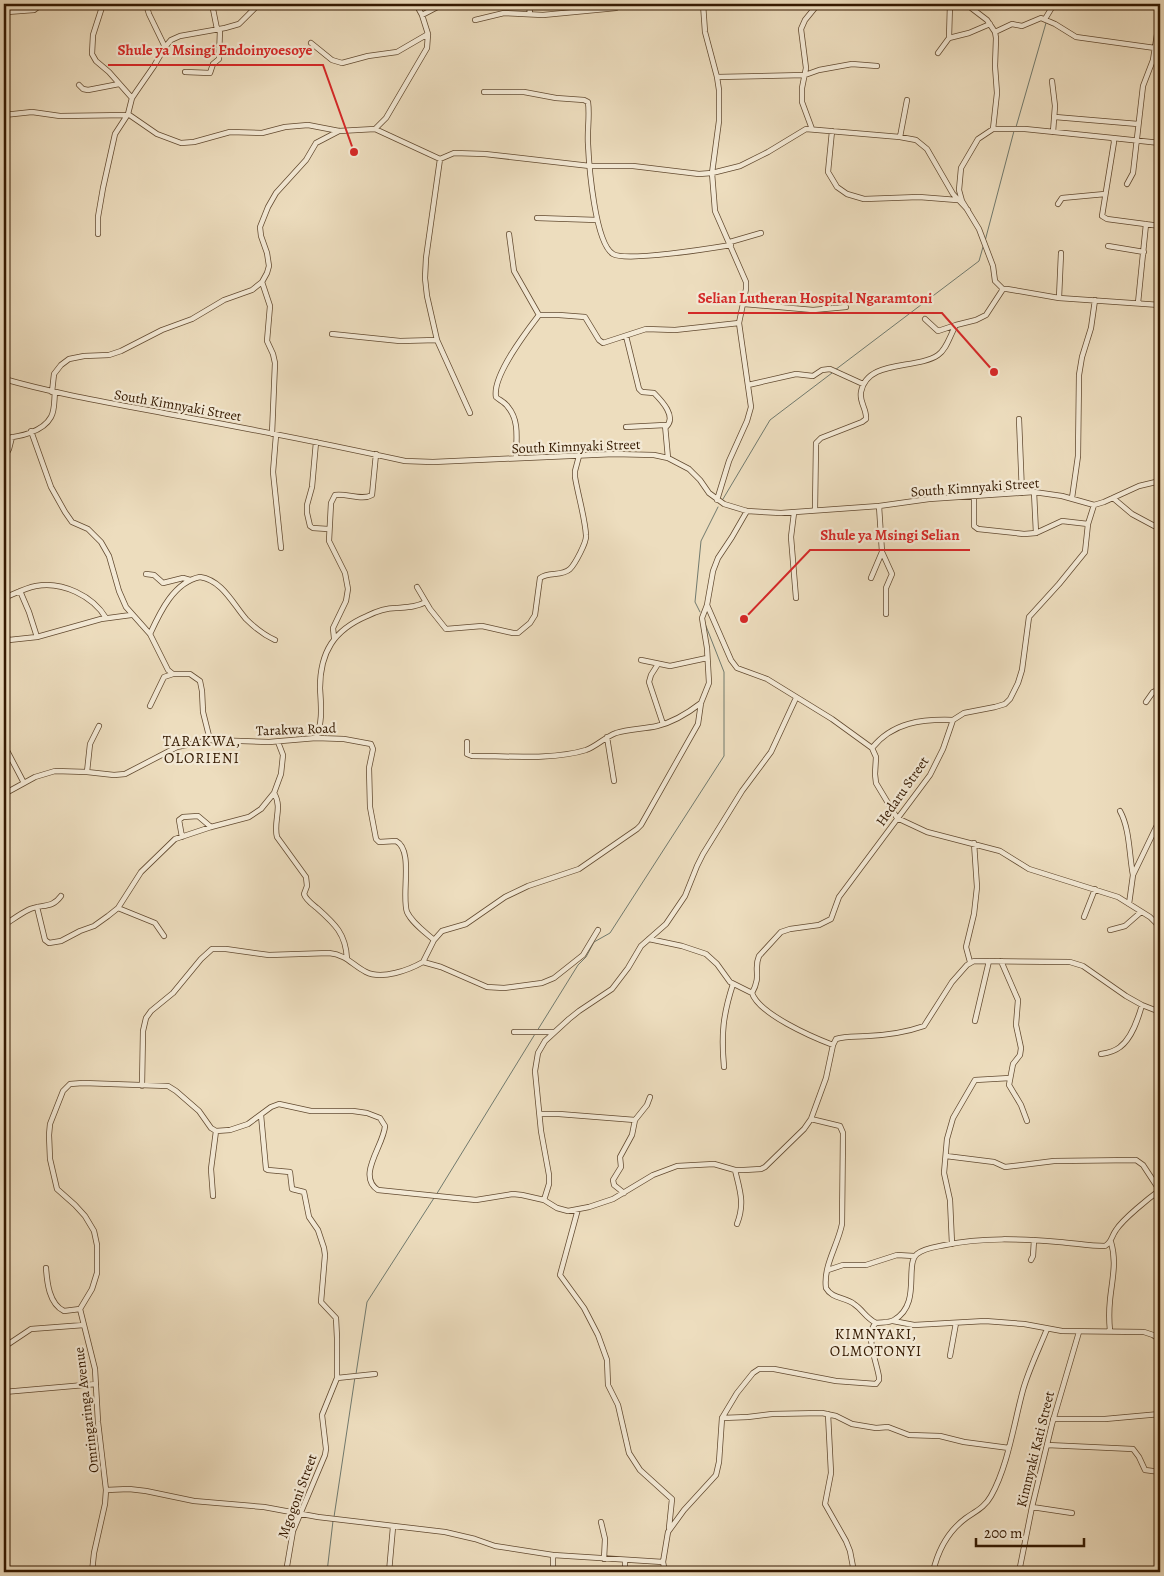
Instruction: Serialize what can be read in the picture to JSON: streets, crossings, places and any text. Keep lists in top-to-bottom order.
{
  "streets": {
    "street": [
      "South Kimnyaki Street",
      "Tarakwa Road",
      "Hedaru Street",
      "Omringaringa Avenue",
      "Kimnyaki Kati Street",
      "Mgogoni Street"
    ]
  },
  "districts": ["TARAKWA, OLORIENI", "KIMNYAKI, OLMOTONYI"],
  "places": ["Shule ya Msingi Endoinyoesoye", "Selian Lutheran Hospital Ngaramtoni", "Shule ya Msingi Selian"],
  "scale_bar": "200 m"
}
